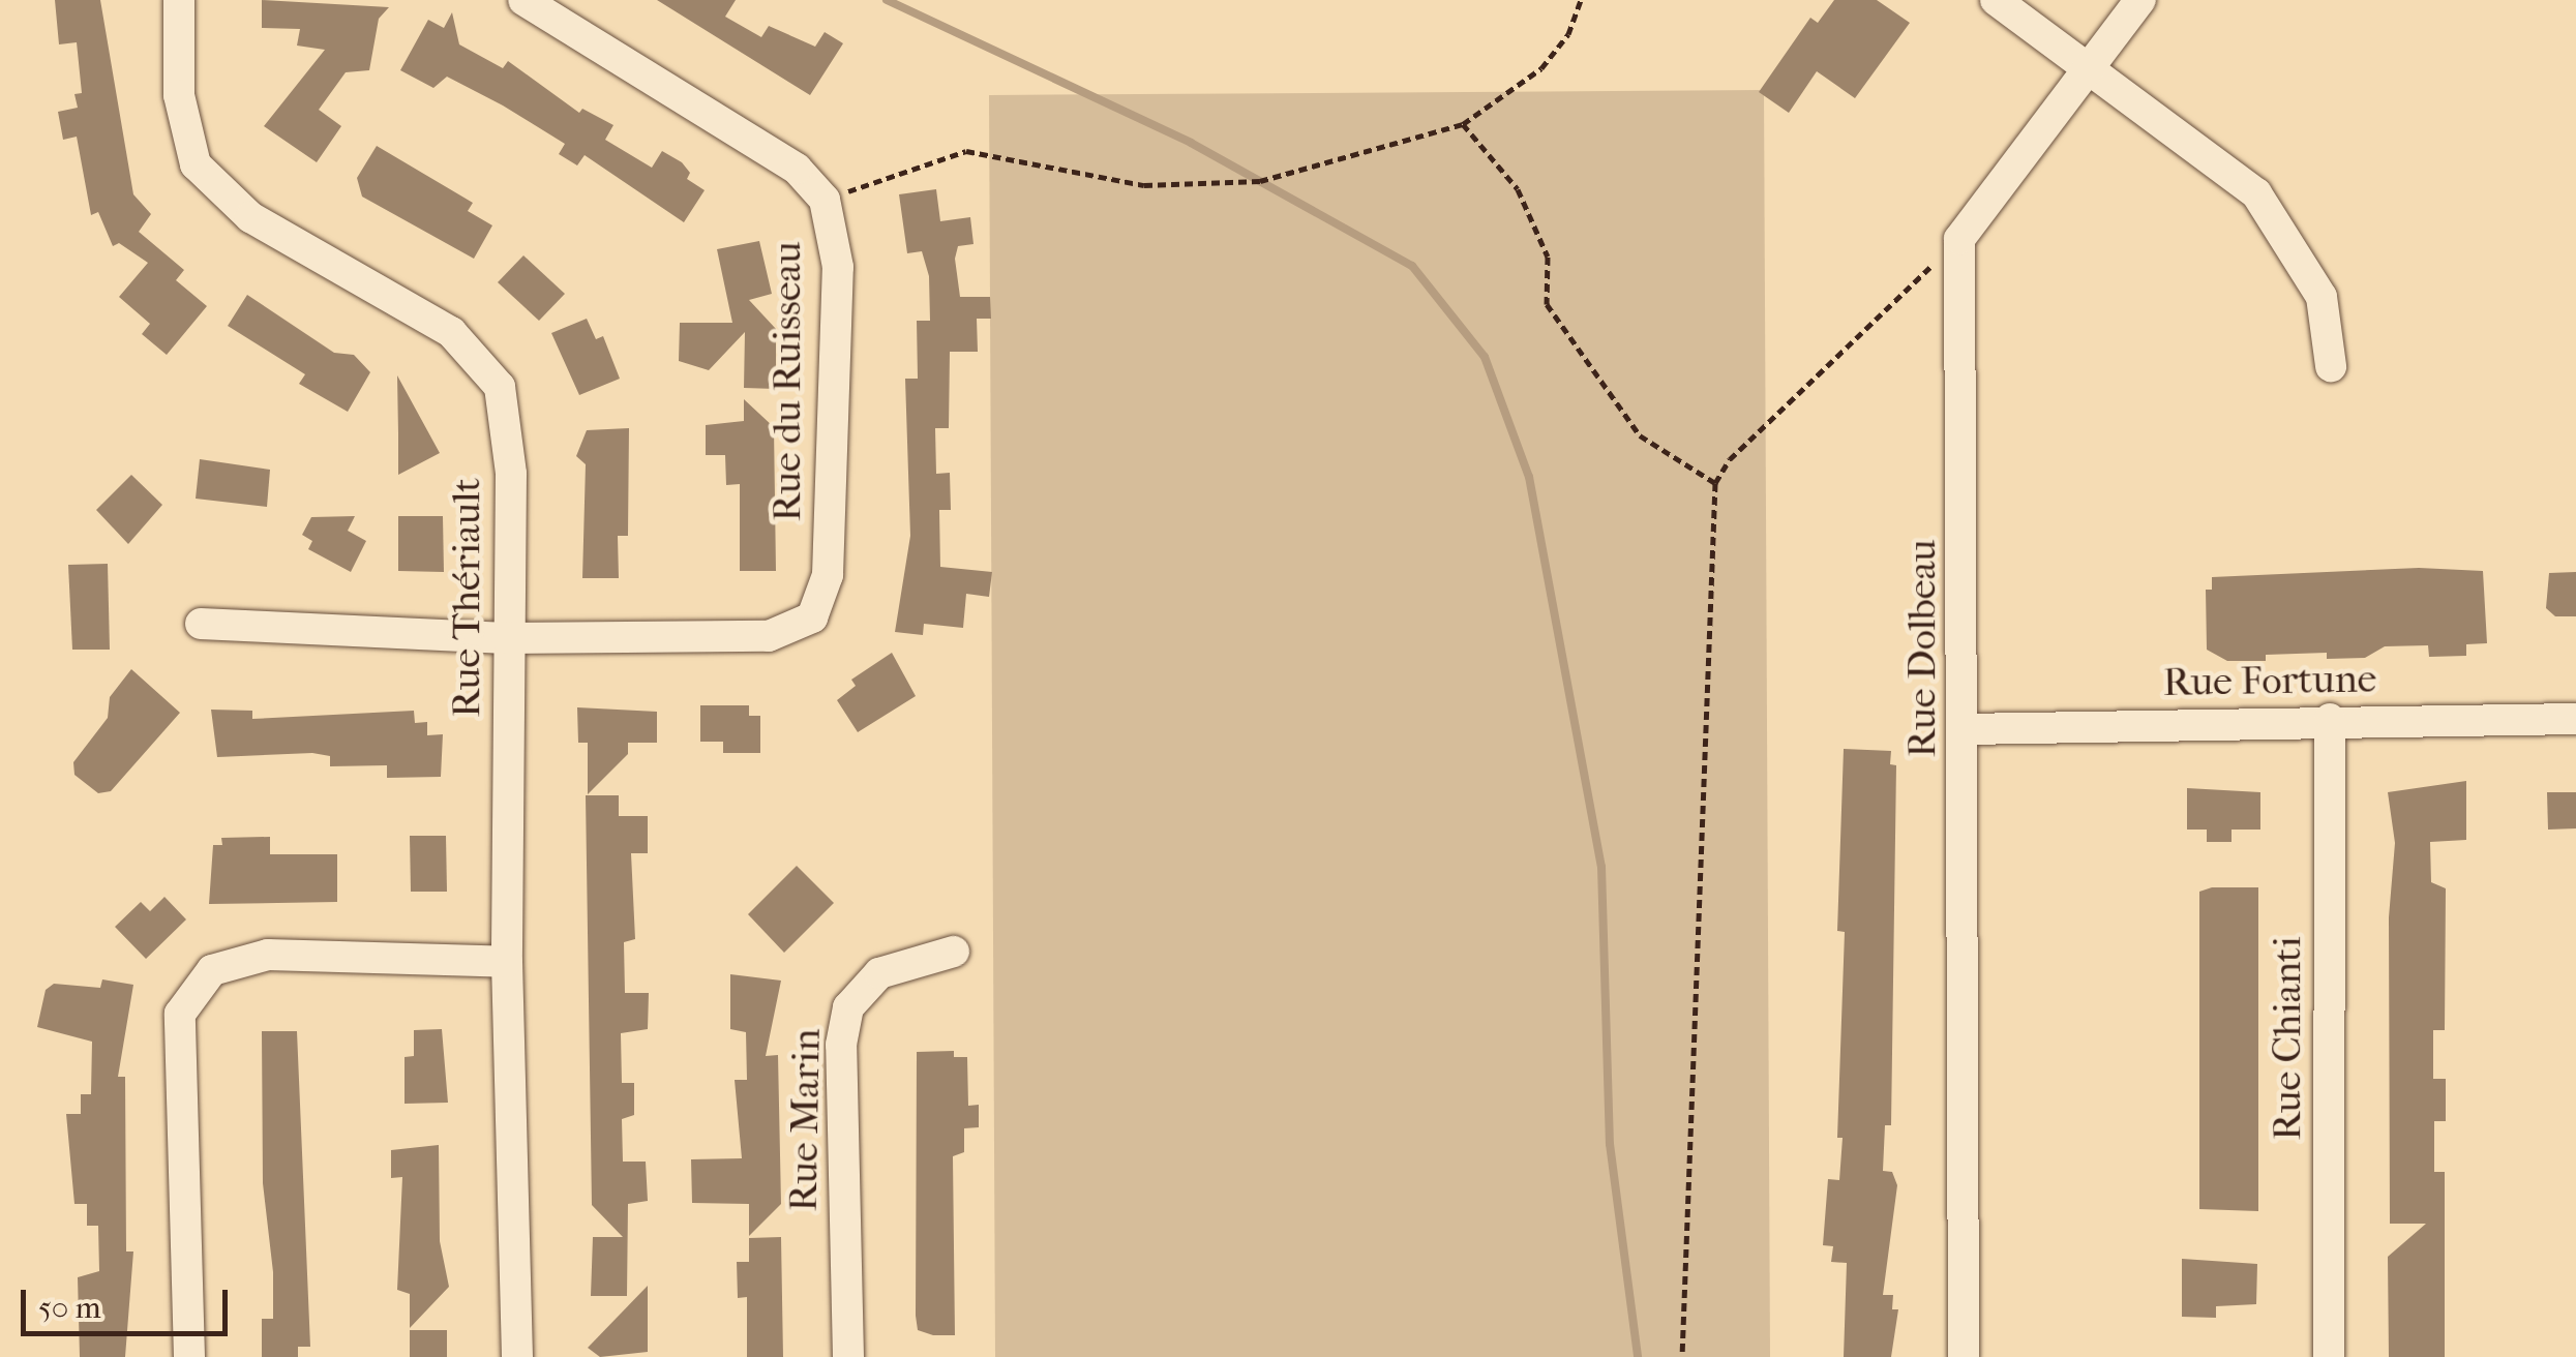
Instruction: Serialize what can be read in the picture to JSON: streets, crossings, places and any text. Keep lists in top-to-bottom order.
{
  "streets": {
    "street": [
      "Rue du Ruisseau",
      "Rue Thériault",
      "Rue Dolbeau",
      "Rue Fortune",
      "Rue Chianti",
      "Rue Marin"
    ]
  },
  "crossings": [
    ["Rue du Ruisseau", "Rue Thériault"],
    ["Rue Dolbeau", "Rue Fortune"],
    ["Rue Fortune", "Rue Chianti"]
  ],
  "scale_bar": "50 m"
}
